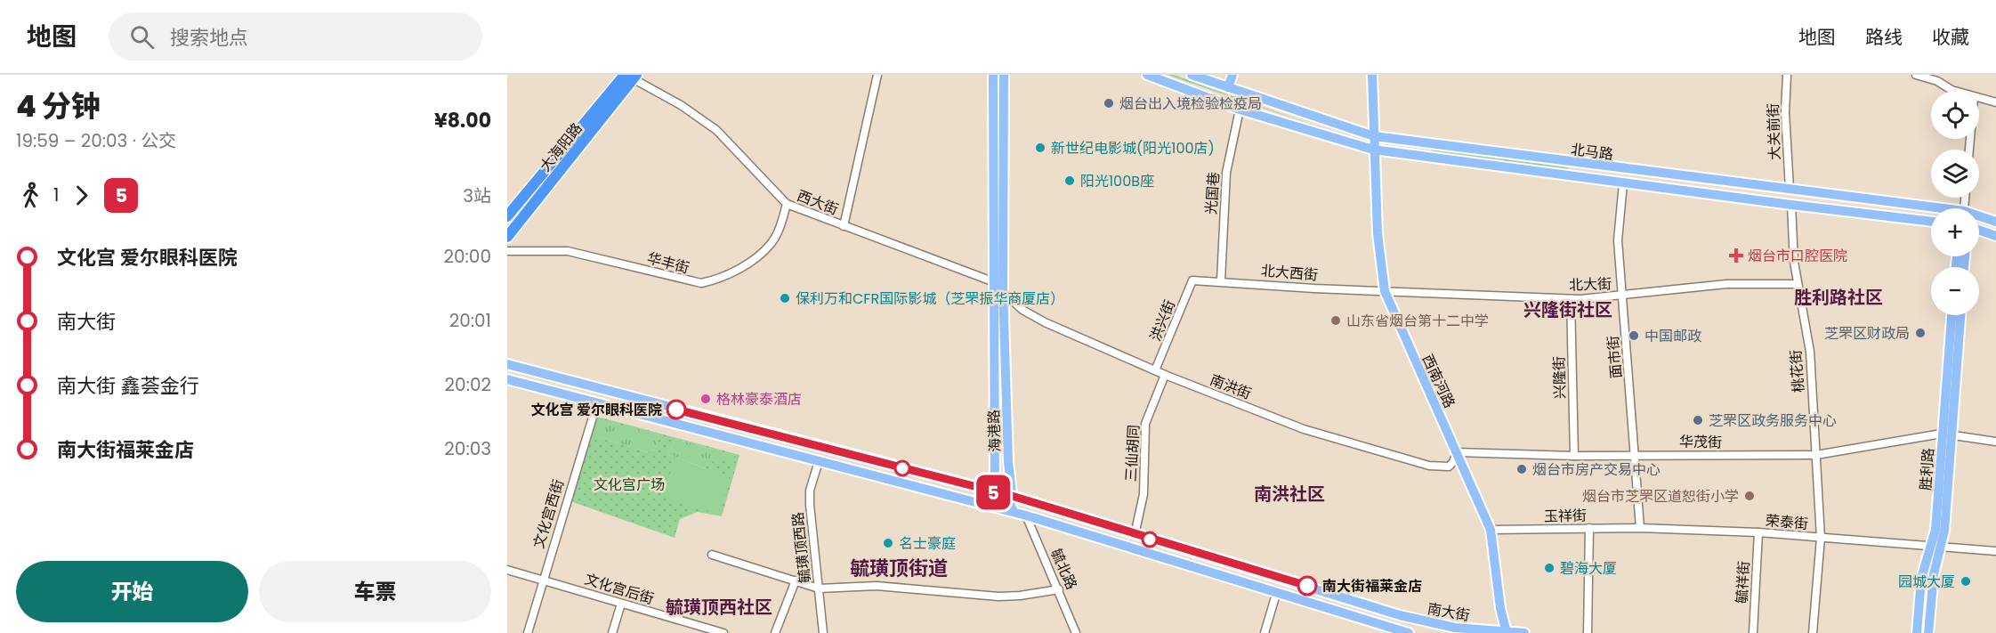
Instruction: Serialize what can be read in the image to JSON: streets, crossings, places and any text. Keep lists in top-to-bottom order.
{
  "streets": {
    "highway": ["大海阳路"],
    "main road": [
      "北马路",
      "西南河路",
      "海港路",
      "胜利路",
      "南大街"
    ],
    "street": [
      "大关前街",
      "光国巷",
      "西大街",
      "华丰街",
      "北大西街",
      "北大街",
      "洪兴街",
      "面市街",
      "桃花街",
      "兴隆街",
      "南洪街",
      "华茂街",
      "三仙胡同",
      "文化宫西街",
      "玉祥街",
      "荣泰街",
      "毓璜顶西路",
      "毓北路",
      "毓祥街",
      "文化宫后街"
    ]
  },
  "crossings": [
    ["大关前街", "北马路"],
    ["大海阳路", "西大街"],
    ["北马路", "光国巷"],
    ["北马路", "面市街"],
    ["北马路", "桃花街"],
    ["北马路", "西南河路"],
    ["光国巷", "北大西街"],
    ["西大街", "华丰街"],
    ["西大街", "南洪街"],
    ["西大街", "海港路"],
    ["北大西街", "北大街"],
    ["北大西街", "洪兴街"],
    ["北大西街", "西南河路"],
    ["北大街", "面市街"],
    ["北大街", "桃花街"],
    ["北大街", "兴隆街"],
    ["北大街", "西南河路"],
    ["洪兴街", "南洪街"],
    ["面市街", "华茂街"],
    ["面市街", "玉祥街"],
    ["面市街", "荣泰街"],
    ["桃花街", "华茂街"],
    ["桃花街", "荣泰街"],
    ["兴隆街", "华茂街"],
    ["西南河路", "南洪街"],
    ["西南河路", "华茂街"],
    ["西南河路", "玉祥街"],
    ["西南河路", "南大街"],
    ["南洪街", "海港路"],
    ["南洪街", "华茂街"],
    ["南洪街", "三仙胡同"],
    ["海港路", "南大街"],
    ["华茂街", "胜利路"],
    ["三仙胡同", "南大街"],
    ["胜利路", "荣泰街"],
    ["文化宫西街", "文化宫后街"],
    ["玉祥街", "荣泰街"],
    ["荣泰街", "毓祥街"]
  ],
  "districts": [
    "胜利路社区",
    "兴隆街社区",
    "南洪社区",
    "毓璜顶街道",
    "毓璜顶西社区"
  ],
  "parks": ["文化宫广场"],
  "places": {
    "other": [
      "烟台出入境检验检疫局",
      "新世纪电影城(阳光100店)",
      "阳光100B座",
      "保利万和CFR国际影城（芝罘振华商厦店）",
      "山东省烟台第十二中学",
      "芝罘区财政局",
      "中国邮政",
      "格林豪泰酒店",
      "文化宫 爱尔眼科医院",
      "芝罘区政务服务中心",
      "烟台市房产交易中心",
      "烟台市芝罘区道恕街小学",
      "名士豪庭",
      "碧海大厦",
      "园城大厦",
      "南大街福莱金店"
    ],
    "health": ["烟台市口腔医院"]
  },
  "lines": ["bus line 5"],
  "page": {
    "header": "地图",
    "search": "搜索地点",
    "nav": ["地图", "路线", "收藏"],
    "heading": ["4 分钟", "19:59 – 20:03 · 公交", "¥8.00"],
    "on_map": "5",
    "map_buttons": ["+", "−"],
    "legs": ["1", "5", "3站"],
    "list": [
      {
        "name": "文化宫 爱尔眼科医院",
        "value": "20:00"
      },
      {
        "name": "南大街",
        "value": "20:01"
      },
      {
        "name": "南大街 鑫荟金行",
        "value": "20:02"
      },
      {
        "name": "南大街福莱金店",
        "value": "20:03"
      }
    ],
    "buttons": ["开始", "车票"]
  }
}
